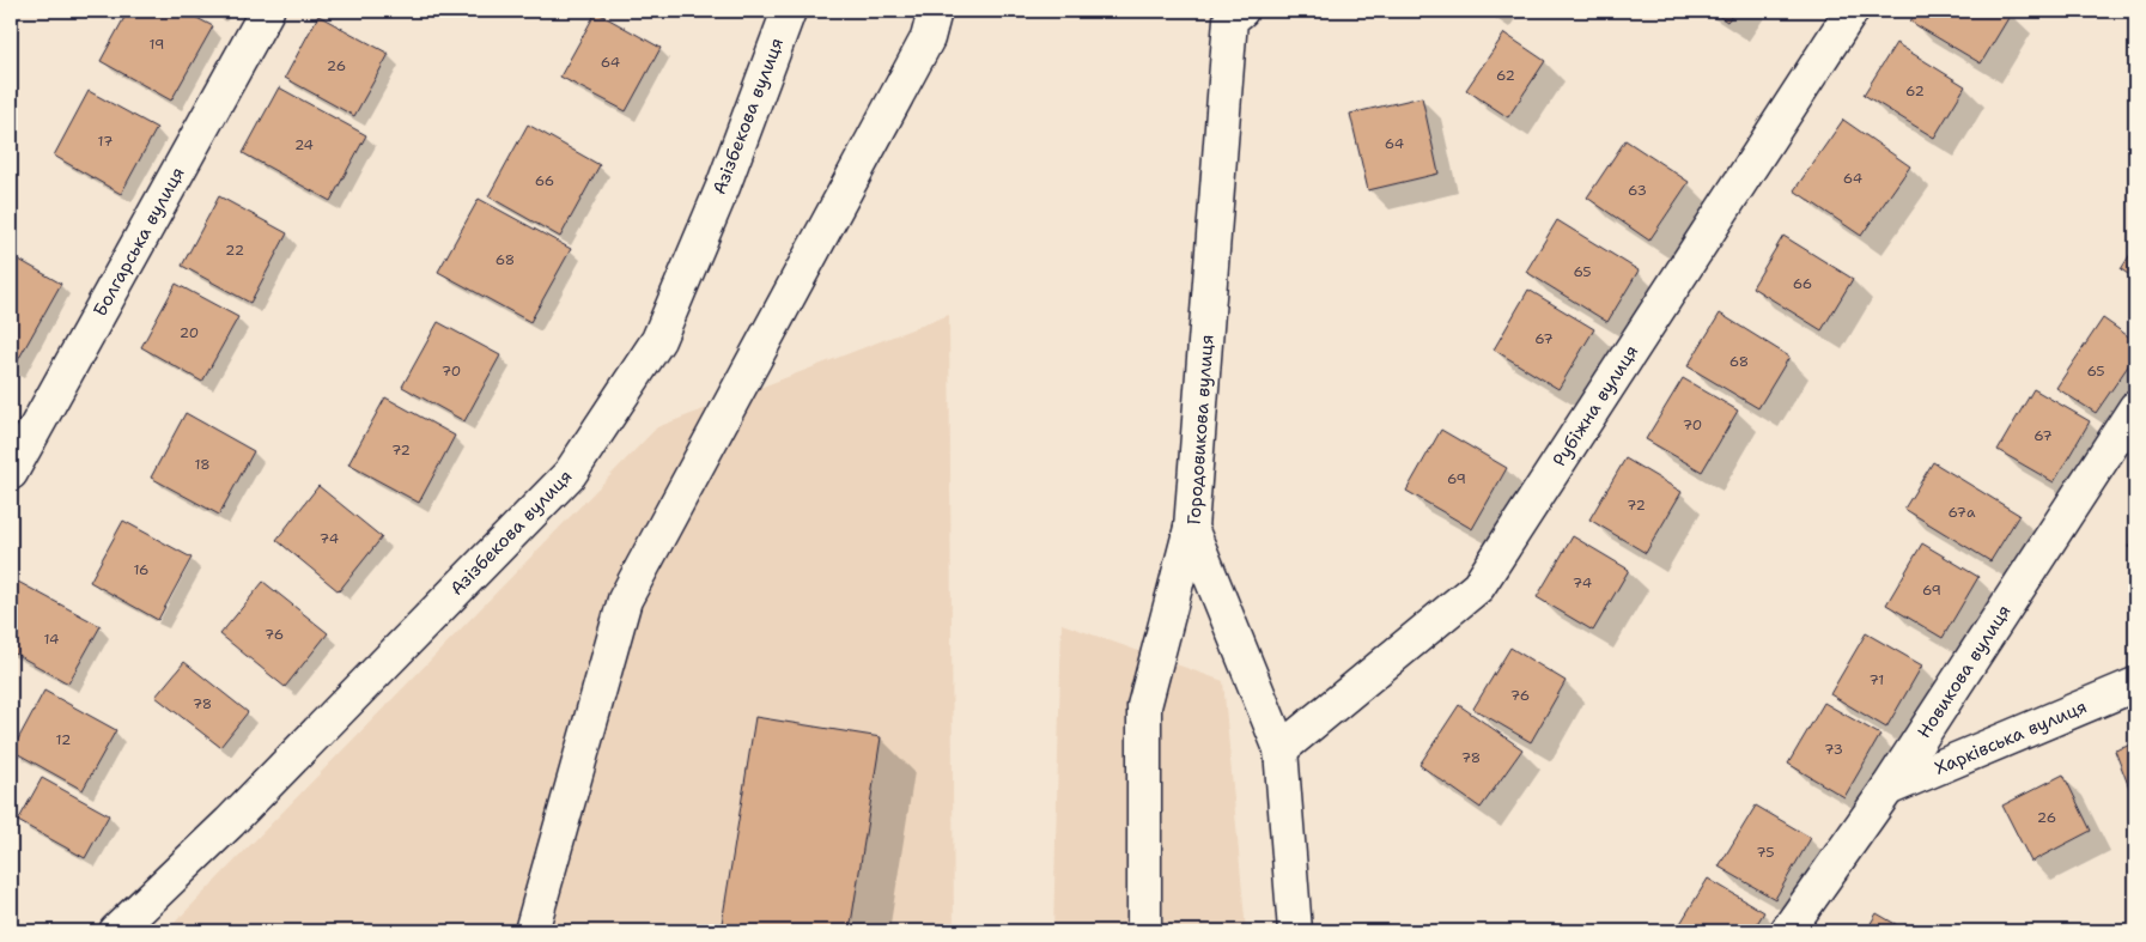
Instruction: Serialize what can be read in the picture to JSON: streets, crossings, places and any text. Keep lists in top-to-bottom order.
{
  "streets": {
    "street": [
      "Азізбекова вулиця",
      "Болгарська вулиця",
      "Рубіжна вулиця",
      "Городовикова вулиця",
      "Новикова вулиця",
      "Харківська вулиця"
    ]
  },
  "crossings": [
    ["Рубіжна вулиця", "Городовикова вулиця"],
    ["Новикова вулиця", "Харківська вулиця"]
  ],
  "house_numbers": [
    "19",
    "64",
    "26",
    "62",
    "62",
    "17",
    "64",
    "24",
    "64",
    "66",
    "63",
    "22",
    "68",
    "65",
    "66",
    "20",
    "67",
    "68",
    "70",
    "65",
    "70",
    "67",
    "72",
    "18",
    "69",
    "72",
    "67а",
    "74",
    "16",
    "74",
    "69",
    "76",
    "14",
    "71",
    "76",
    "78",
    "12",
    "73",
    "78",
    "26",
    "75"
  ]
}
